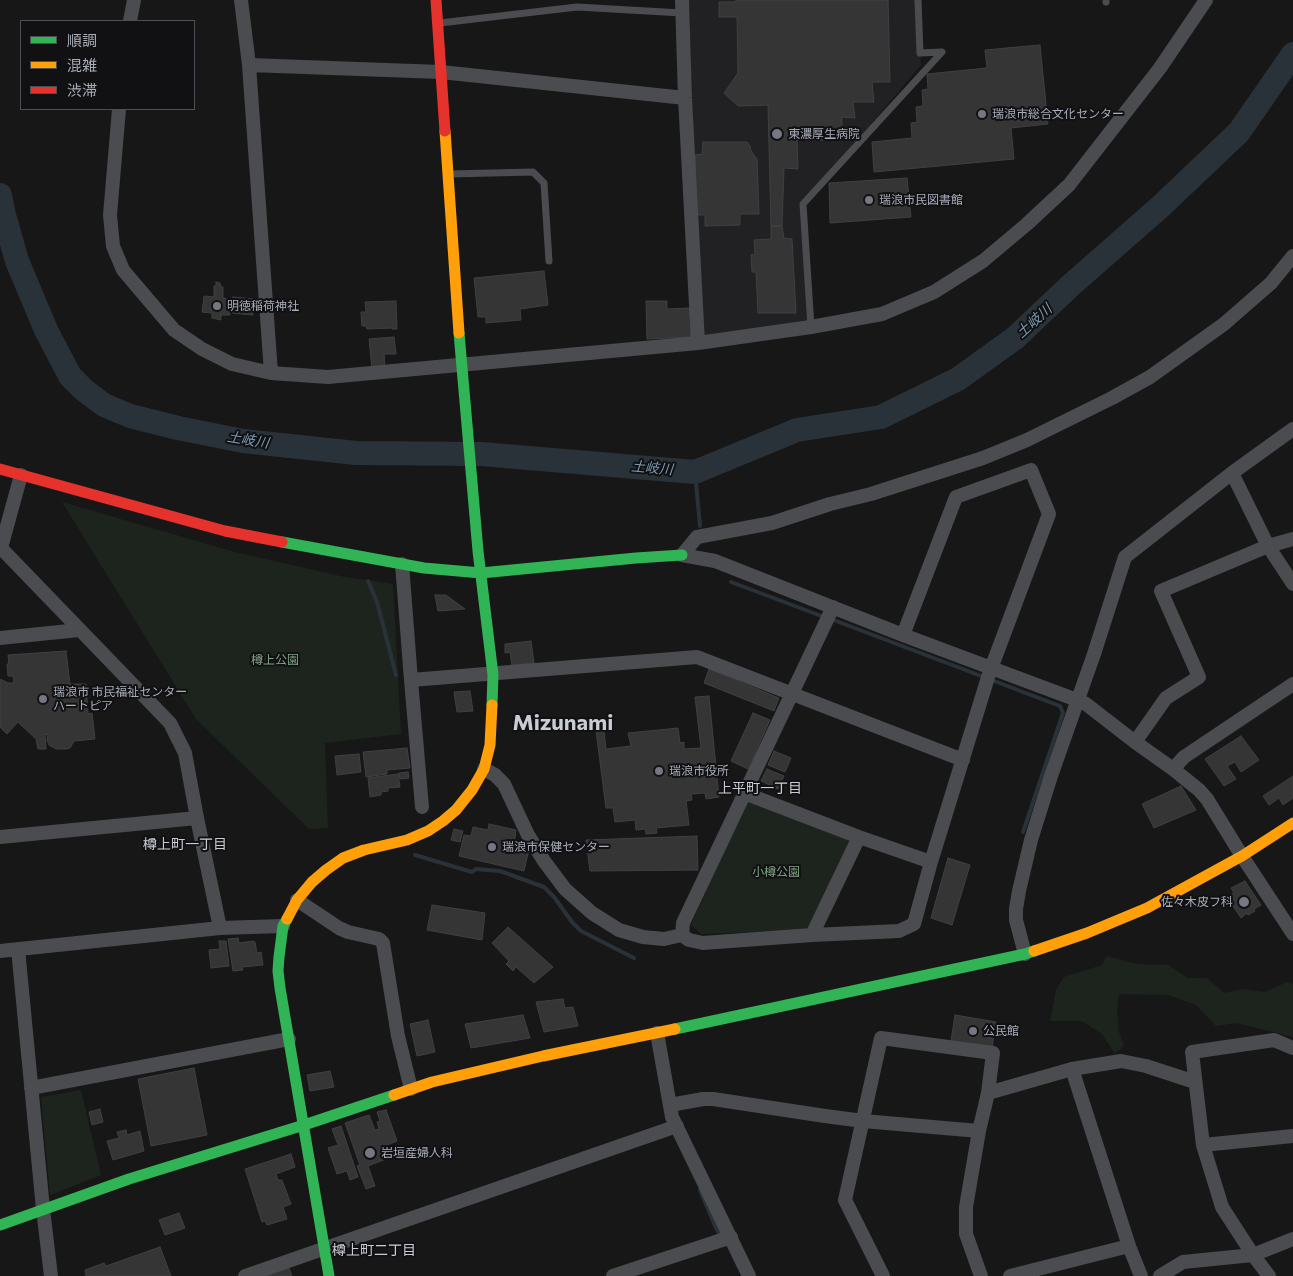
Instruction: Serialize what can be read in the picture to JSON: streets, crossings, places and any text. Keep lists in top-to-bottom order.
{
  "districts": [
    "Mizunami",
    "上平町一丁目",
    "樽上町一丁目",
    "樽上町二丁目"
  ],
  "water": ["土岐川"],
  "parks": ["樽上公園", "小樽公園"],
  "places": [
    "瑞浪市総合文化センター",
    "東濃厚生病院",
    "瑞浪市民図書館",
    "明徳稲荷神社",
    "瑞浪市 市民福祉センター ハートピア",
    "瑞浪市役所",
    "瑞浪市保健センター",
    "佐々木皮フ科",
    "公民館",
    "岩垣産婦人科"
  ],
  "legend": ["順調", "混雑", "渋滞"]
}
